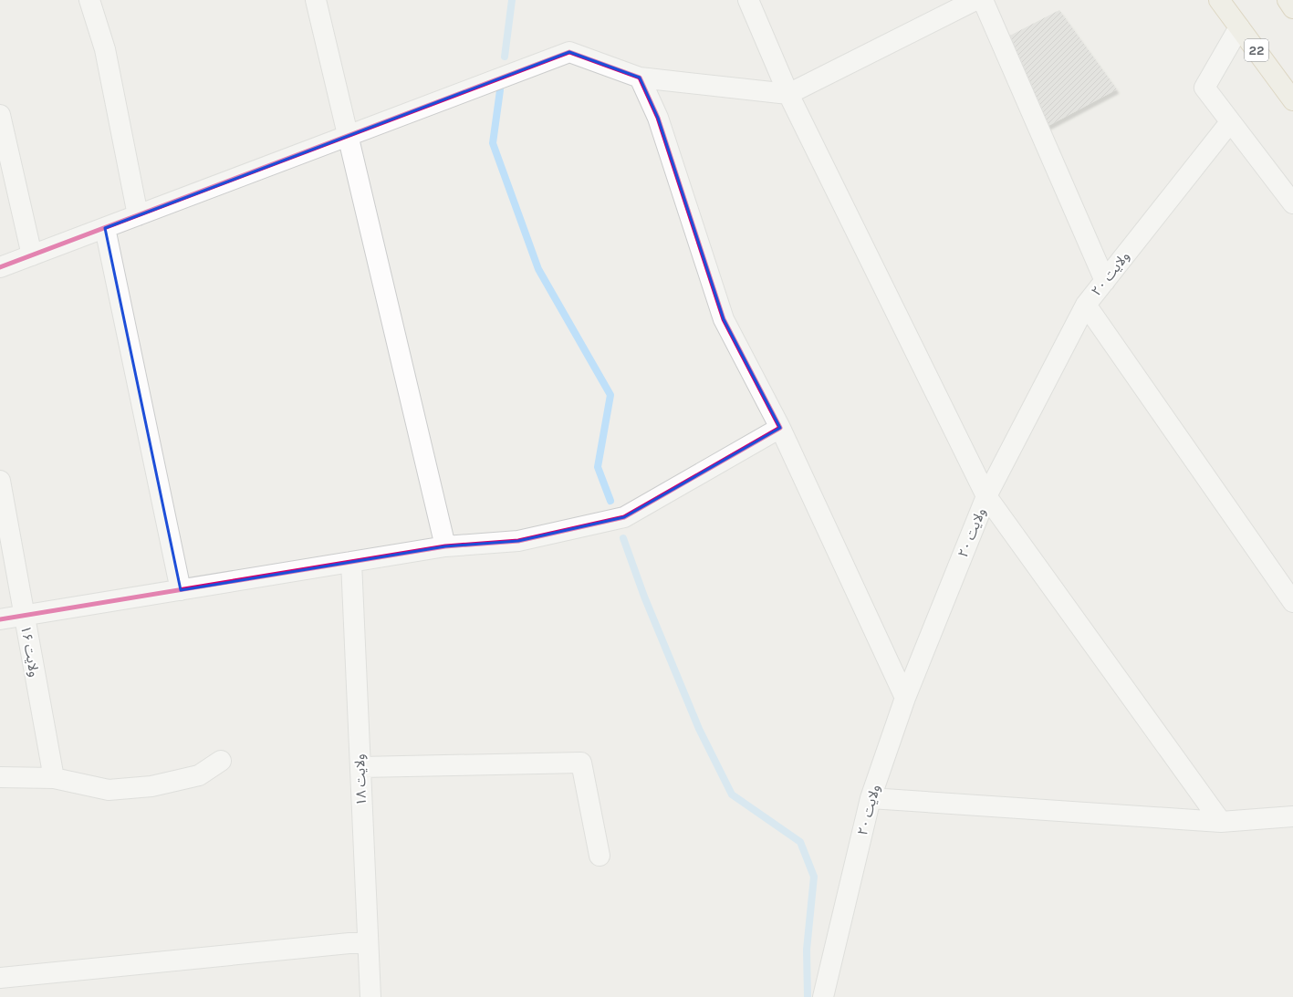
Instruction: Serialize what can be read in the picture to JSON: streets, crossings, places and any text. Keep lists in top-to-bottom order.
{
  "streets": {
    "highway": ["22"],
    "street": ["ولایت ۲۰", "ولایت ۱۶", "ولایت ۱۸"]
  }
}
